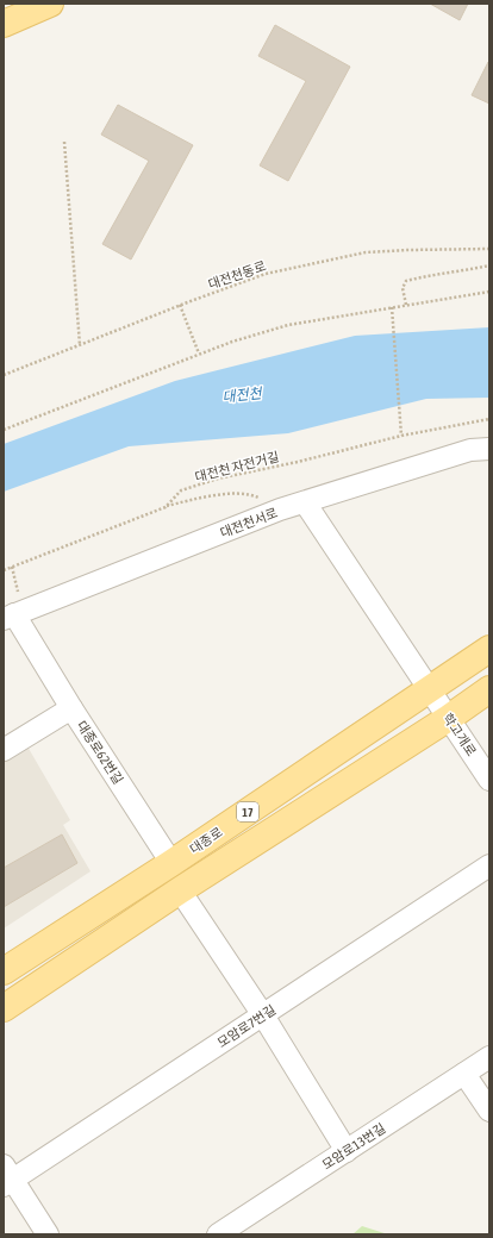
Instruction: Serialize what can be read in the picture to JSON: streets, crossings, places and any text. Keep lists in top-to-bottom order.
{
  "streets": {
    "main road": ["17", "대종로"],
    "street": [
      "대전천서로",
      "학고개로",
      "대종로62번길",
      "모암로7번길",
      "모암로13번길"
    ],
    "path": ["대전천동로", "대전천 자전거길"]
  },
  "crossings": [
    ["대전천서로", "대종로62번길"],
    ["학고개로", "17"],
    ["학고개로", "대종로"],
    ["대종로62번길", "대종로"]
  ],
  "water": ["대전천"]
}
